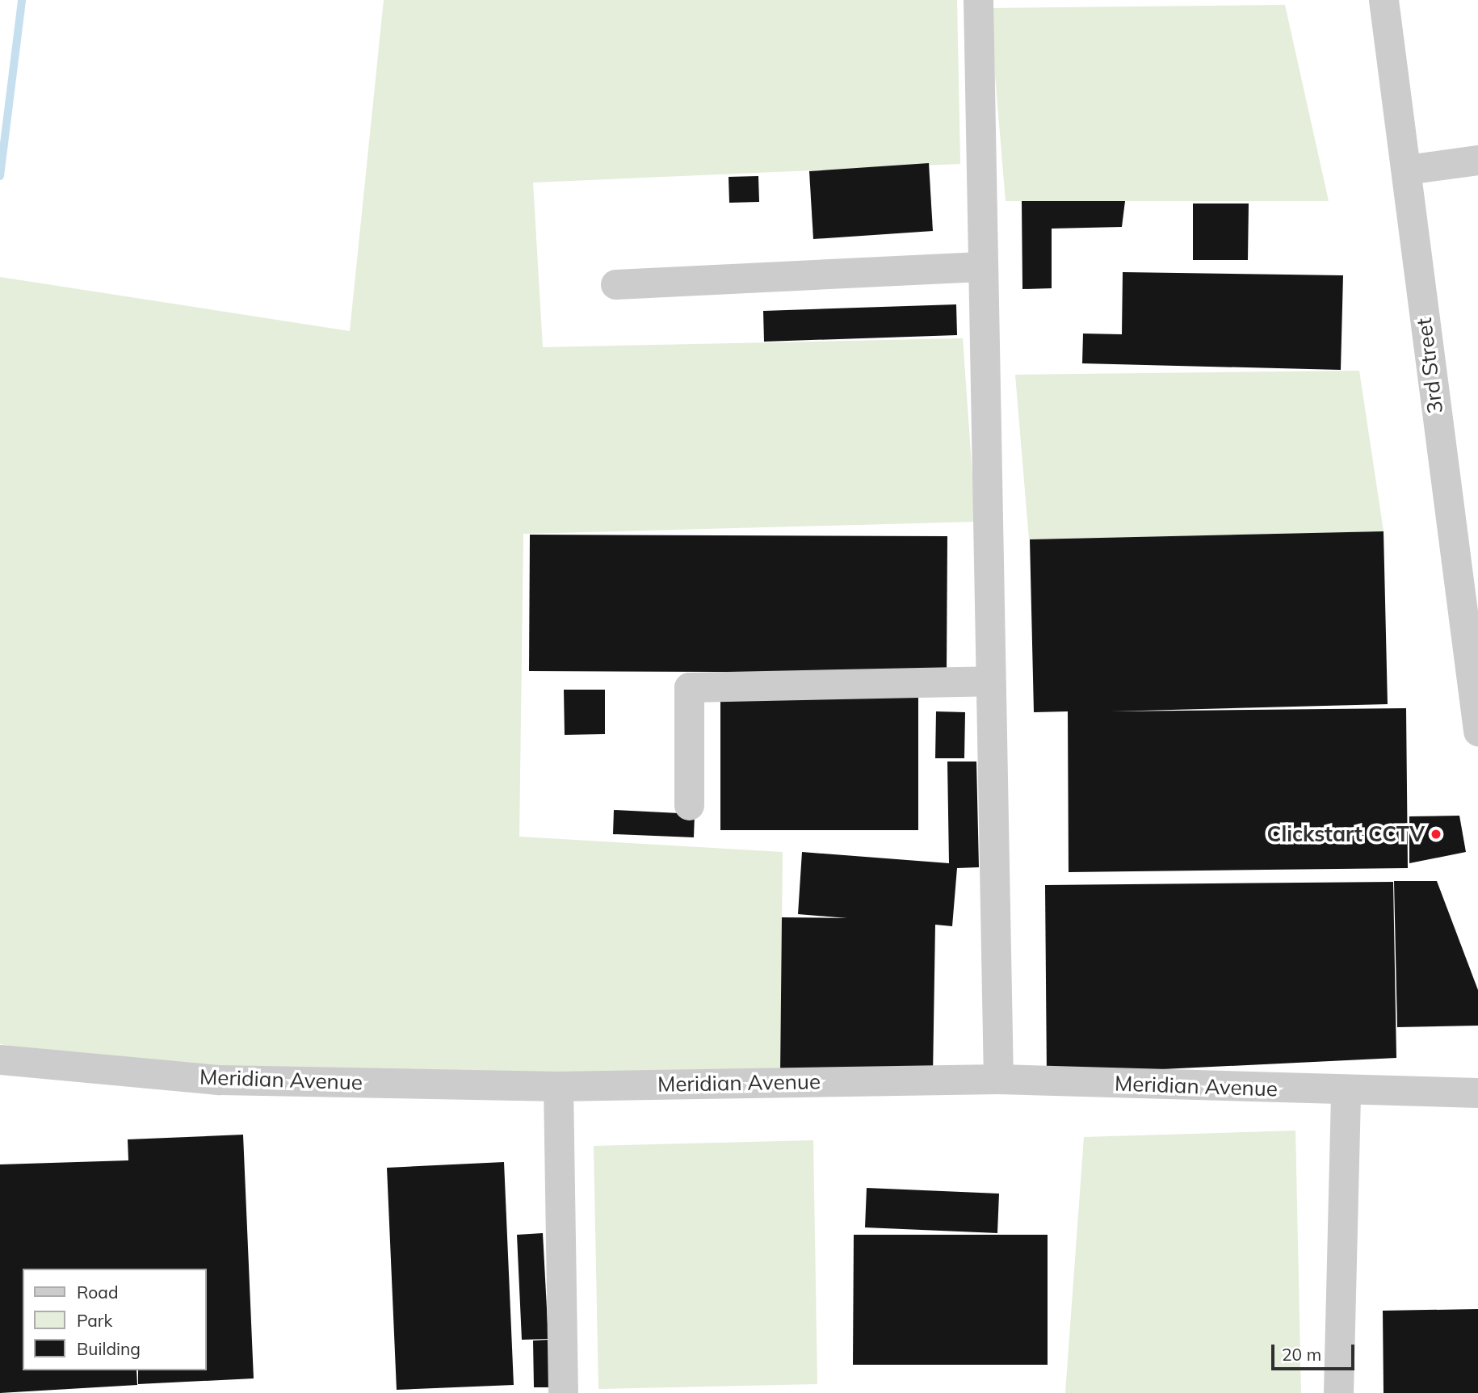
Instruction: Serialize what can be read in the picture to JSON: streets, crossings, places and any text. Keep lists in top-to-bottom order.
{
  "streets": {
    "street": ["3rd Street", "Meridian Avenue"]
  },
  "places": ["Clickstart CCTV"],
  "legend": ["Road", "Park", "Building"],
  "scale_bar": "20 m"
}
